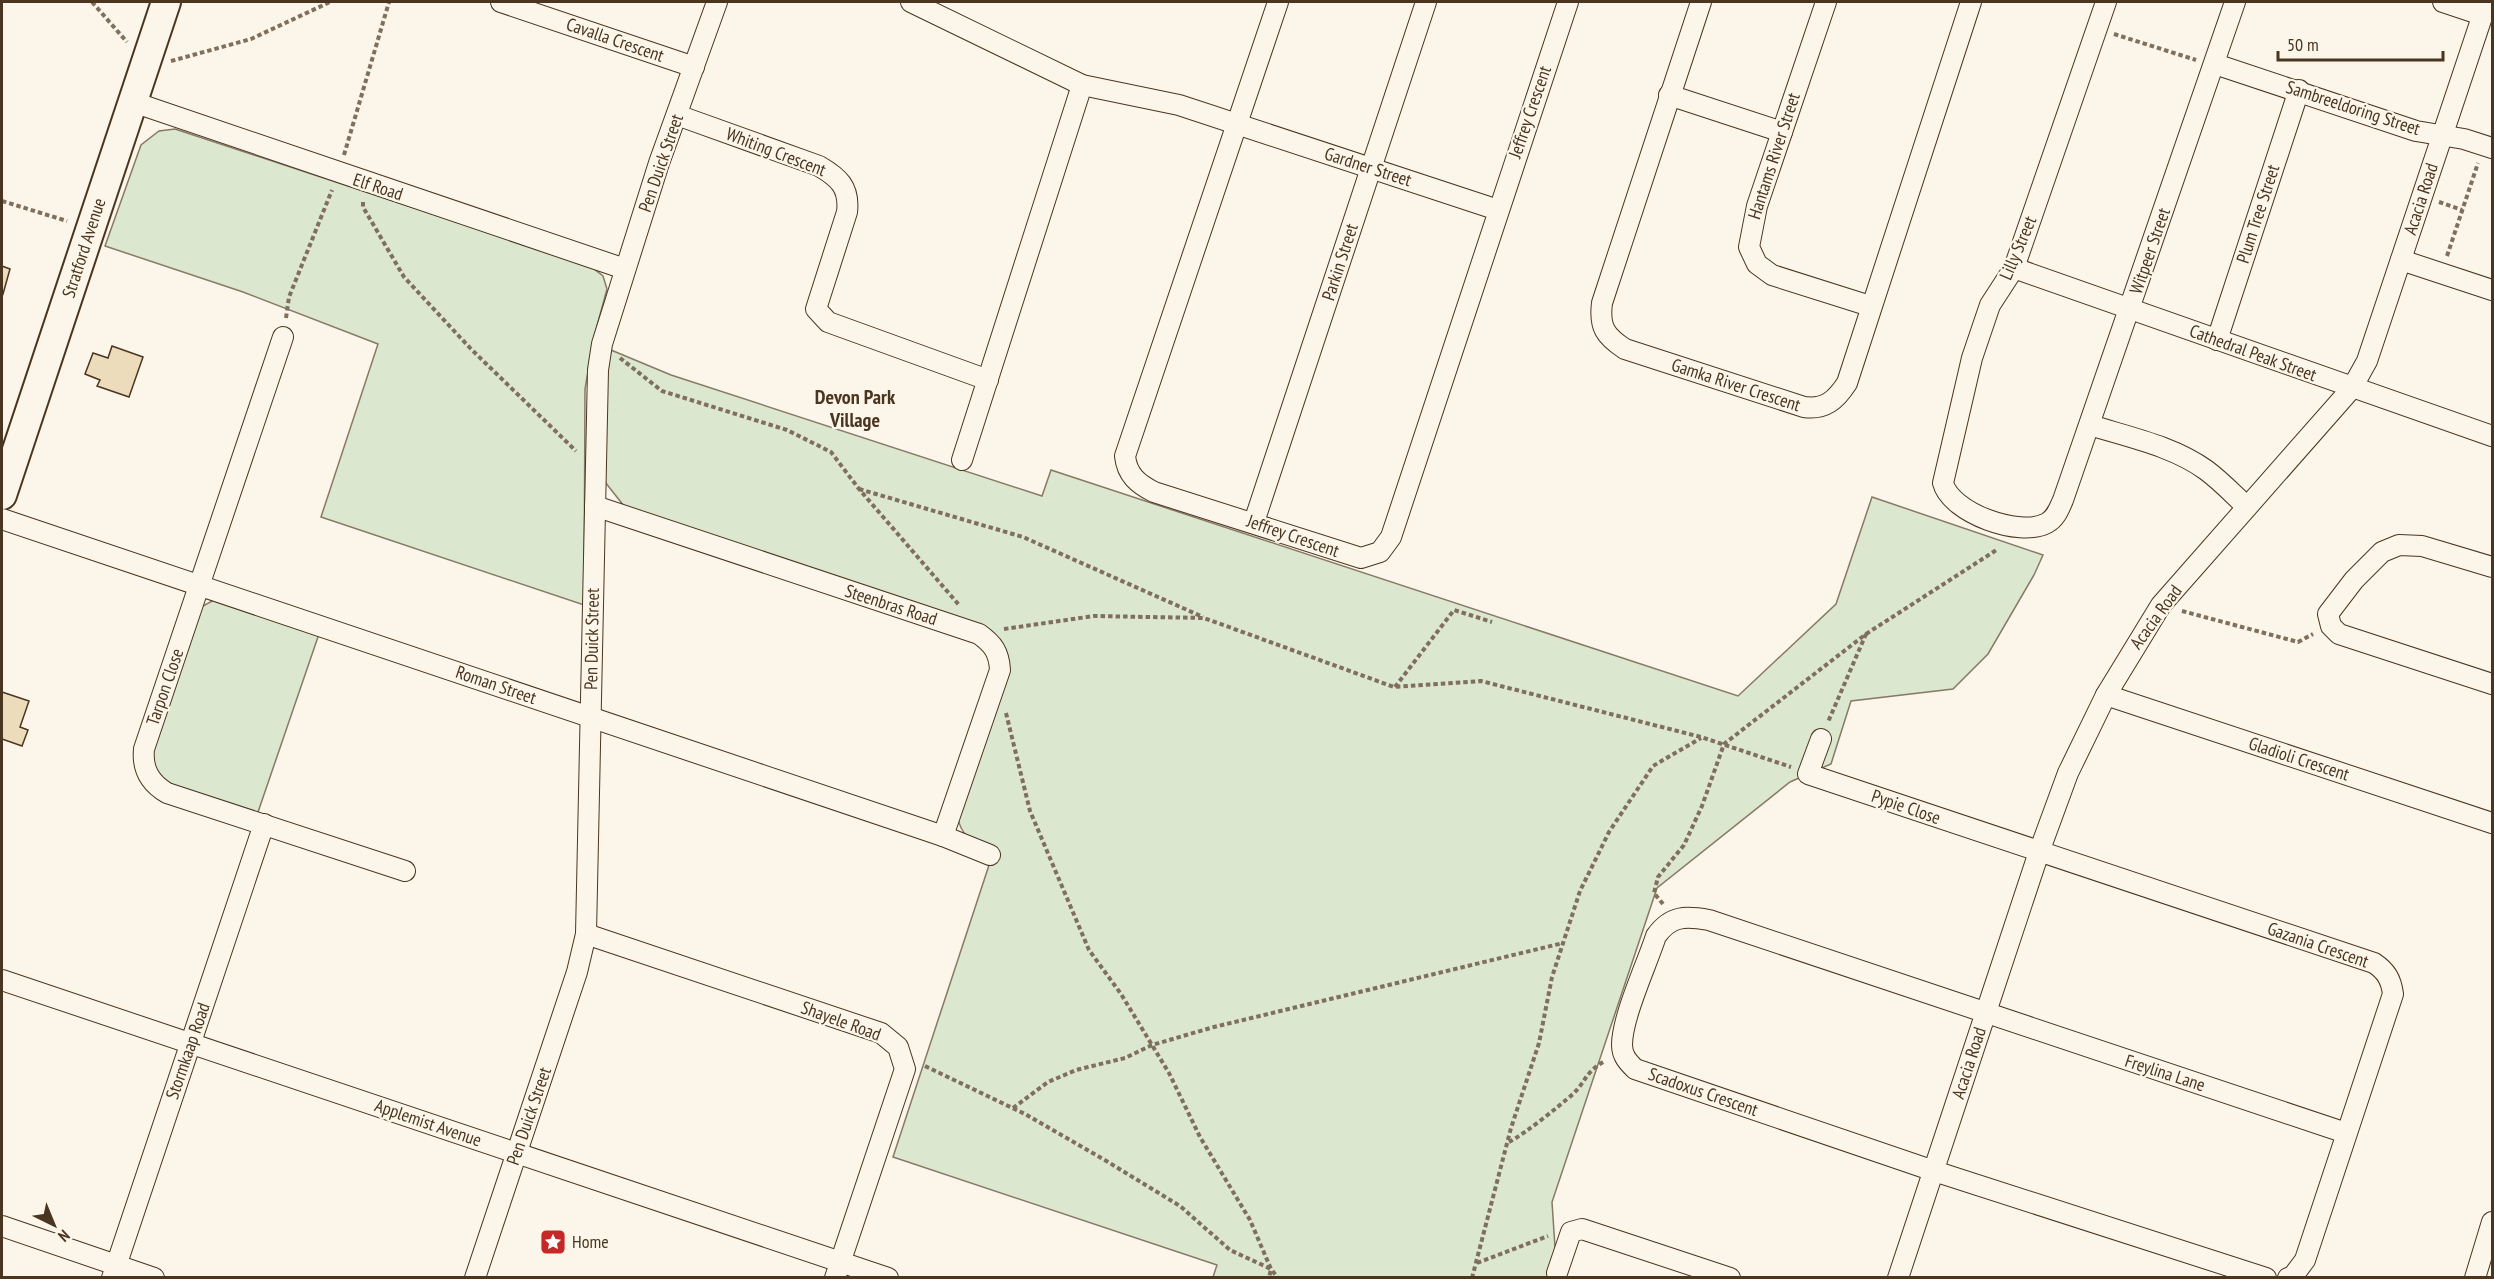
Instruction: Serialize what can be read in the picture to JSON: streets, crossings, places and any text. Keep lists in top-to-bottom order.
{
  "streets": {
    "street": [
      "Cavalla Crescent",
      "Sambreeldoring Street",
      "Jeffrey Crescent",
      "Whiting Crescent",
      "Hantams River Street",
      "Pen Duick Street",
      "Gardner Street",
      "Elf Road",
      "Acacia Road",
      "Plum Tree Street",
      "Stratford Avenue",
      "Lilly Street",
      "Witpeer Street",
      "Parkin Street",
      "Cathedral Peak Street",
      "Gamka River Crescent",
      "Steenbras Road",
      "Roman Street",
      "Tarpon Close",
      "Gladioli Crescent",
      "Pypie Close",
      "Gazania Crescent",
      "Shayele Road",
      "Stormkaap Road",
      "Freylina Lane",
      "Scadoxus Crescent",
      "Applemist Avenue"
    ]
  },
  "crossings": [
    ["Cavalla Crescent", "Pen Duick Street"],
    ["Sambreeldoring Street", "Acacia Road"],
    ["Sambreeldoring Street", "Plum Tree Street"],
    ["Sambreeldoring Street", "Witpeer Street"],
    ["Jeffrey Crescent", "Gardner Street"],
    ["Jeffrey Crescent", "Parkin Street"],
    ["Whiting Crescent", "Pen Duick Street"],
    ["Hantams River Street", "Gamka River Crescent"],
    ["Pen Duick Street", "Elf Road"],
    ["Pen Duick Street", "Steenbras Road"],
    ["Pen Duick Street", "Roman Street"],
    ["Pen Duick Street", "Shayele Road"],
    ["Pen Duick Street", "Applemist Avenue"],
    ["Gardner Street", "Parkin Street"],
    ["Elf Road", "Stratford Avenue"],
    ["Acacia Road", "Cathedral Peak Street"],
    ["Acacia Road", "Gladioli Crescent"],
    ["Acacia Road", "Pypie Close"],
    ["Acacia Road", "Gazania Crescent"],
    ["Acacia Road", "Freylina Lane"],
    ["Acacia Road", "Scadoxus Crescent"],
    ["Plum Tree Street", "Cathedral Peak Street"],
    ["Lilly Street", "Witpeer Street"],
    ["Lilly Street", "Cathedral Peak Street"],
    ["Witpeer Street", "Cathedral Peak Street"],
    ["Roman Street", "Tarpon Close"],
    ["Tarpon Close", "Stormkaap Road"],
    ["Pypie Close", "Gazania Crescent"],
    ["Gazania Crescent", "Freylina Lane"],
    ["Shayele Road", "Applemist Avenue"],
    ["Stormkaap Road", "Applemist Avenue"]
  ],
  "districts": ["Devon Park Village"],
  "places": {
    "place": ["Home"]
  },
  "scale_bar": "50 m",
  "north": "bottom right"
}
